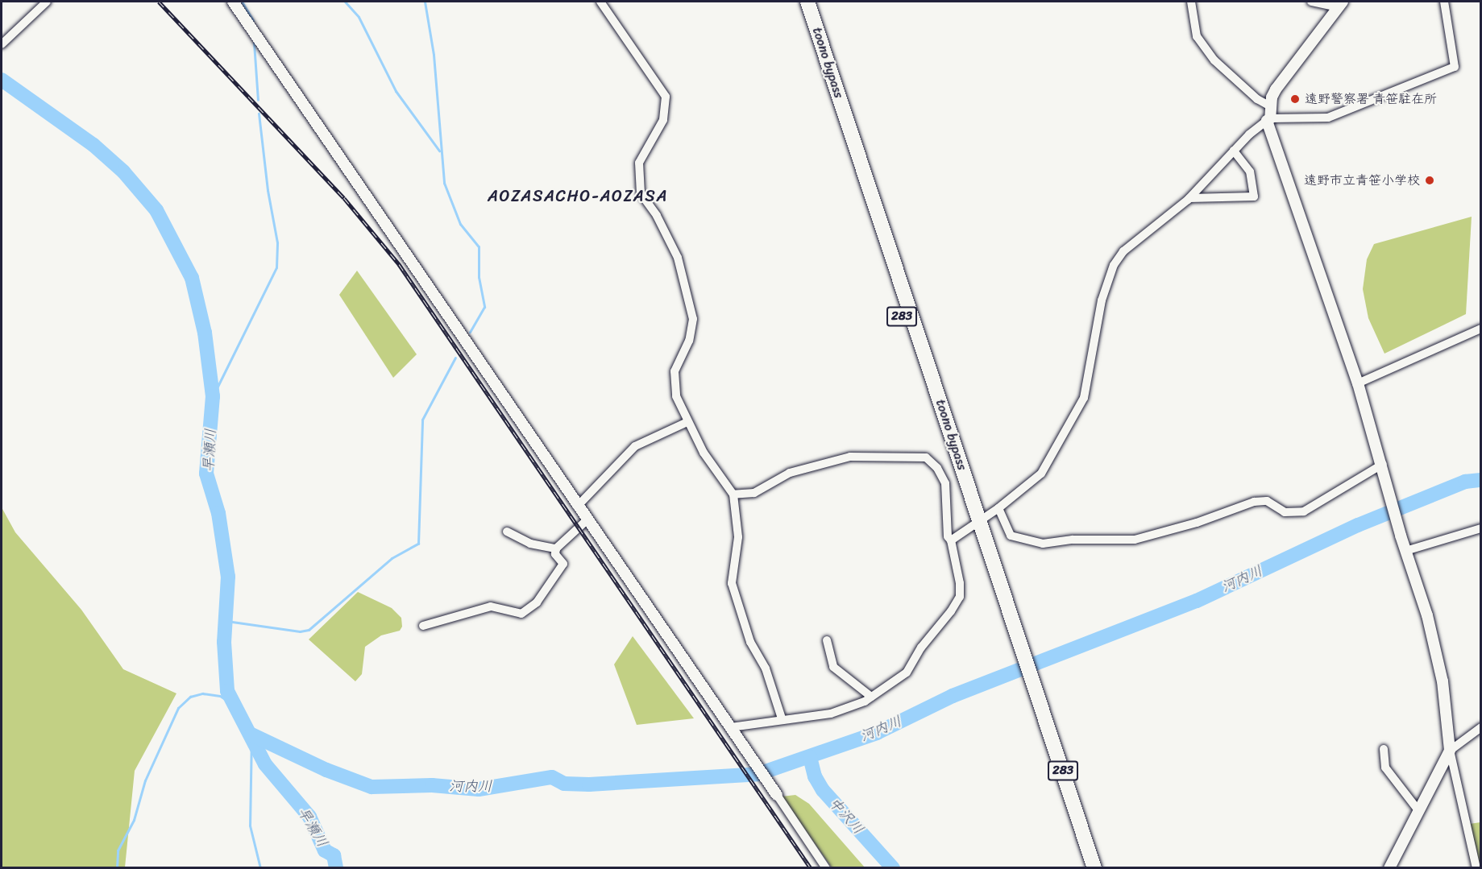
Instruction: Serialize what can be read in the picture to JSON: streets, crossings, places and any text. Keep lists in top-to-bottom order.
{
  "streets": {
    "highway": ["toono bypass", "283"]
  },
  "districts": ["AOZASACHO-AOZASA"],
  "water": ["早瀬川", "河内川", "中沢川"],
  "places": ["遠野警察署 青笹駐在所", "遠野市立青笹小学校"]
}
